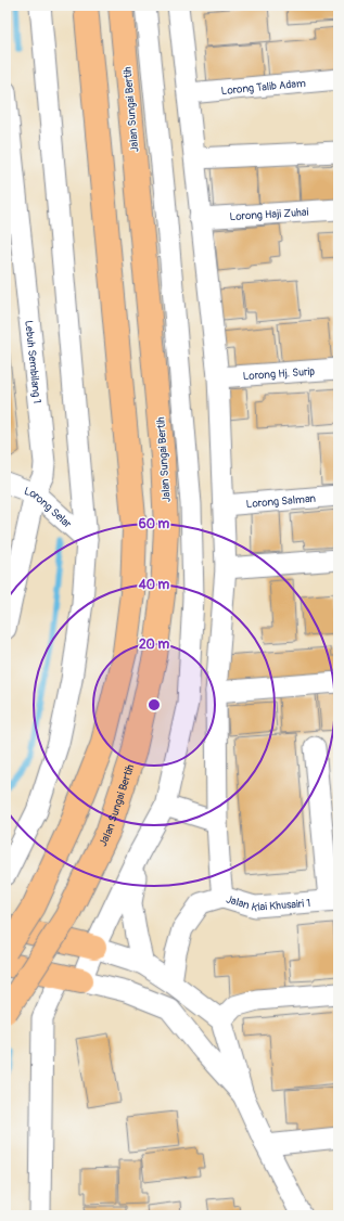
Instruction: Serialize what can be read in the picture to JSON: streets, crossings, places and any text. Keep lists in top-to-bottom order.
{
  "streets": {
    "main road": ["Jalan Sungai Bertih"],
    "street": [
      "Lorong Talib Adam",
      "Lorong Haji Zuhai",
      "Lebuh Sembilang 1",
      "Lorong Hj. Surip",
      "Lorong Salman",
      "Lorong Selar",
      "Jalan Kiai Khusairi 1"
    ]
  },
  "crossings": [
    ["Lorong Talib Adam", "Jalan Kiai Khusairi 1"],
    ["Lorong Haji Zuhai", "Jalan Kiai Khusairi 1"],
    ["Lebuh Sembilang 1", "Lorong Selar"],
    ["Lorong Hj. Surip", "Jalan Kiai Khusairi 1"],
    ["Lorong Salman", "Jalan Kiai Khusairi 1"]
  ],
  "rings": ["60 m", "40 m", "20 m"]
}
